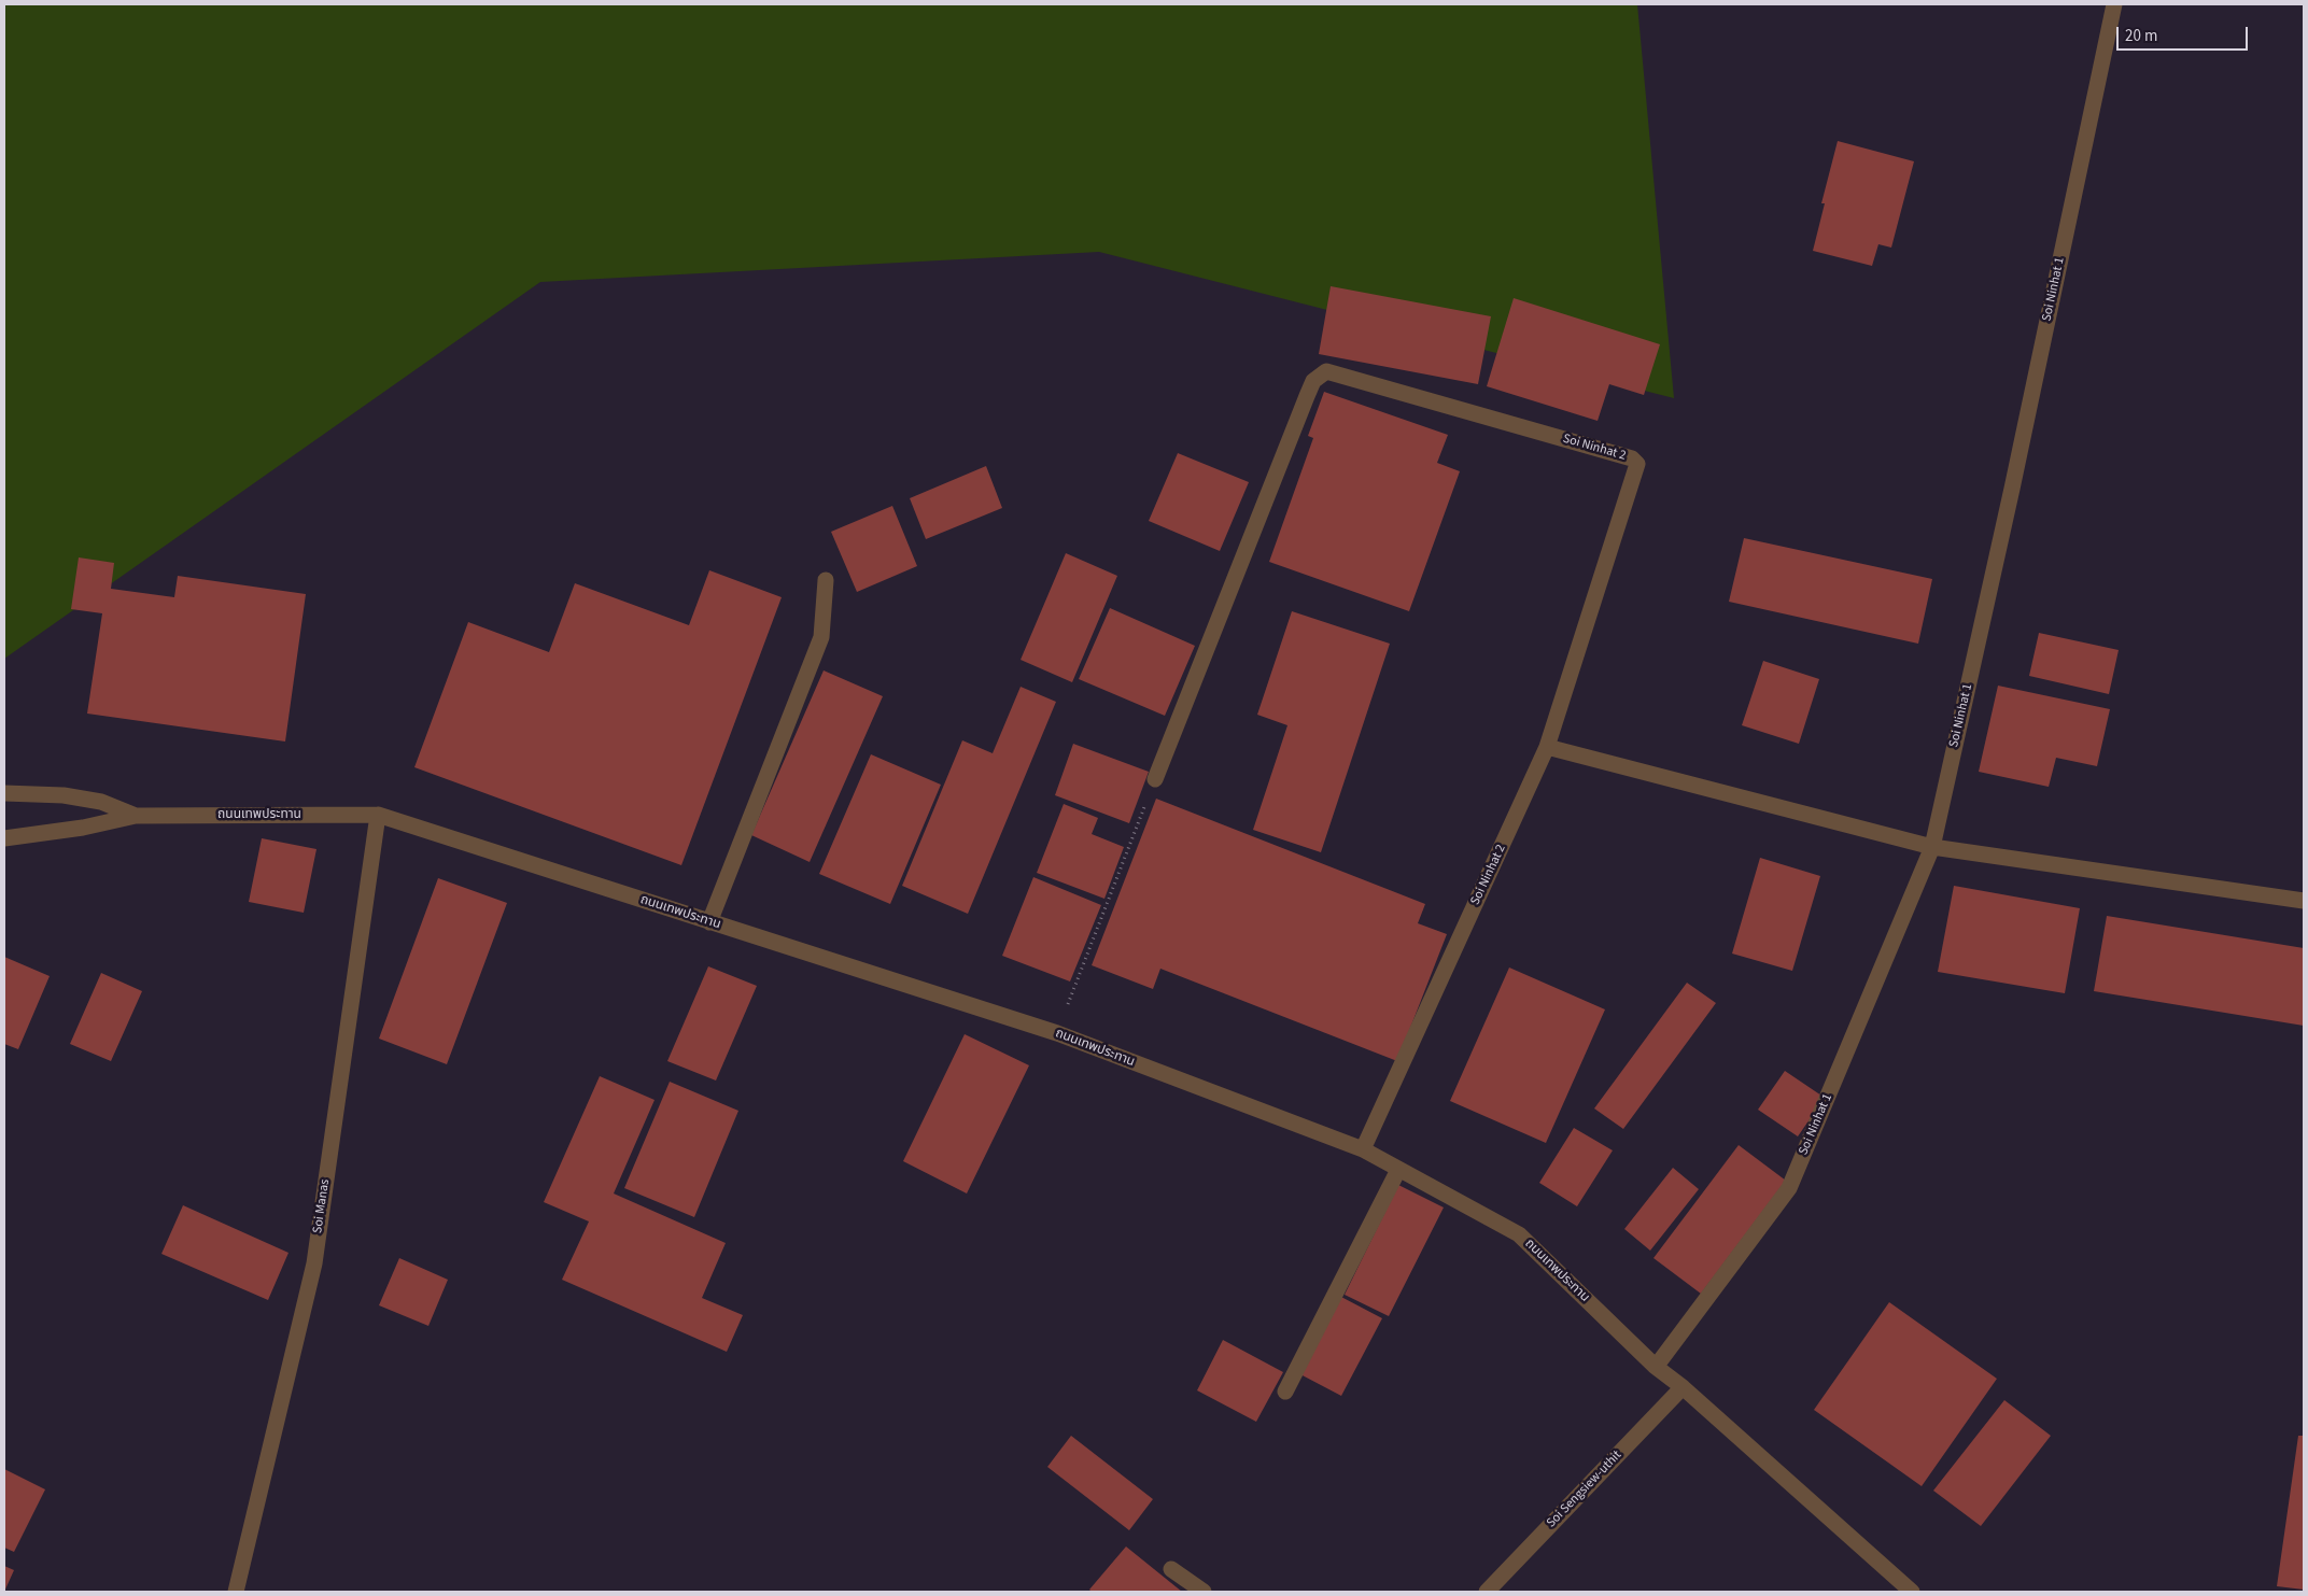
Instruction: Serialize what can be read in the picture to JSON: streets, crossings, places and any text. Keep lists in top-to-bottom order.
{
  "streets": {
    "street": [
      "Soi Ninhat 1",
      "Soi Ninhat 2",
      "ถนนเทพประทาน",
      "Soi Manas",
      "Soi Sengsiew-uthit"
    ]
  },
  "crossings": [
    ["Soi Ninhat 1", "ถนนเทพประทาน"],
    ["Soi Ninhat 2", "ถนนเทพประทาน"],
    ["ถนนเทพประทาน", "Soi Manas"],
    ["ถนนเทพประทาน", "Soi Sengsiew-uthit"]
  ],
  "scale_bar": "20 m"
}
